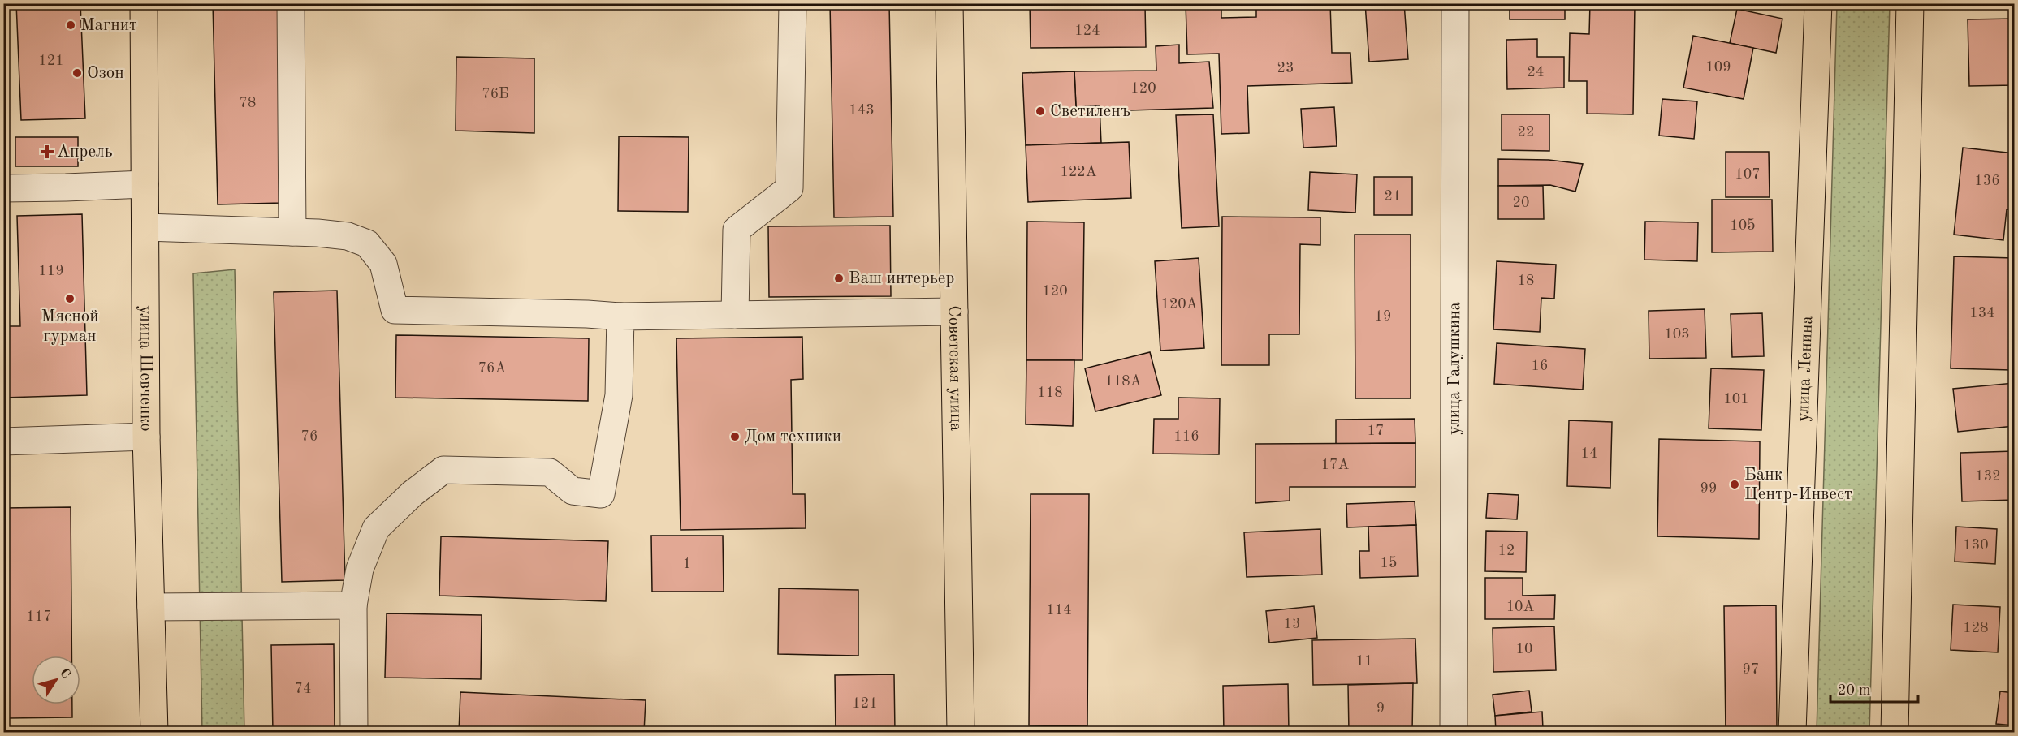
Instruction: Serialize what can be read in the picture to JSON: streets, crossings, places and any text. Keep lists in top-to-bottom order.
{
  "streets": {
    "main road": ["Советская улица", "улица Шевченко", "улица Ленина"],
    "street": ["улица Галушкина"]
  },
  "places": {
    "other": [
      "Магнит",
      "Озон",
      "Светиленъ",
      "Ваш интерьер",
      "Мясной гурман",
      "Дом техники",
      "Банк Центр-Инвест"
    ],
    "health": ["Апрель"]
  },
  "house_numbers": [
    "124",
    "121",
    "109",
    "23",
    "24",
    "120",
    "76Б",
    "78",
    "143",
    "22",
    "122А",
    "107",
    "136",
    "21",
    "20",
    "105",
    "119",
    "18",
    "120",
    "120А",
    "134",
    "19",
    "103",
    "16",
    "76А",
    "118А",
    "118",
    "101",
    "17",
    "76",
    "116",
    "14",
    "17А",
    "132",
    "99",
    "130",
    "12",
    "15",
    "1",
    "10А",
    "114",
    "117",
    "13",
    "128",
    "10",
    "11",
    "97",
    "74",
    "121",
    "9"
  ],
  "scale_bar": "20 m",
  "north": "top right"
}
